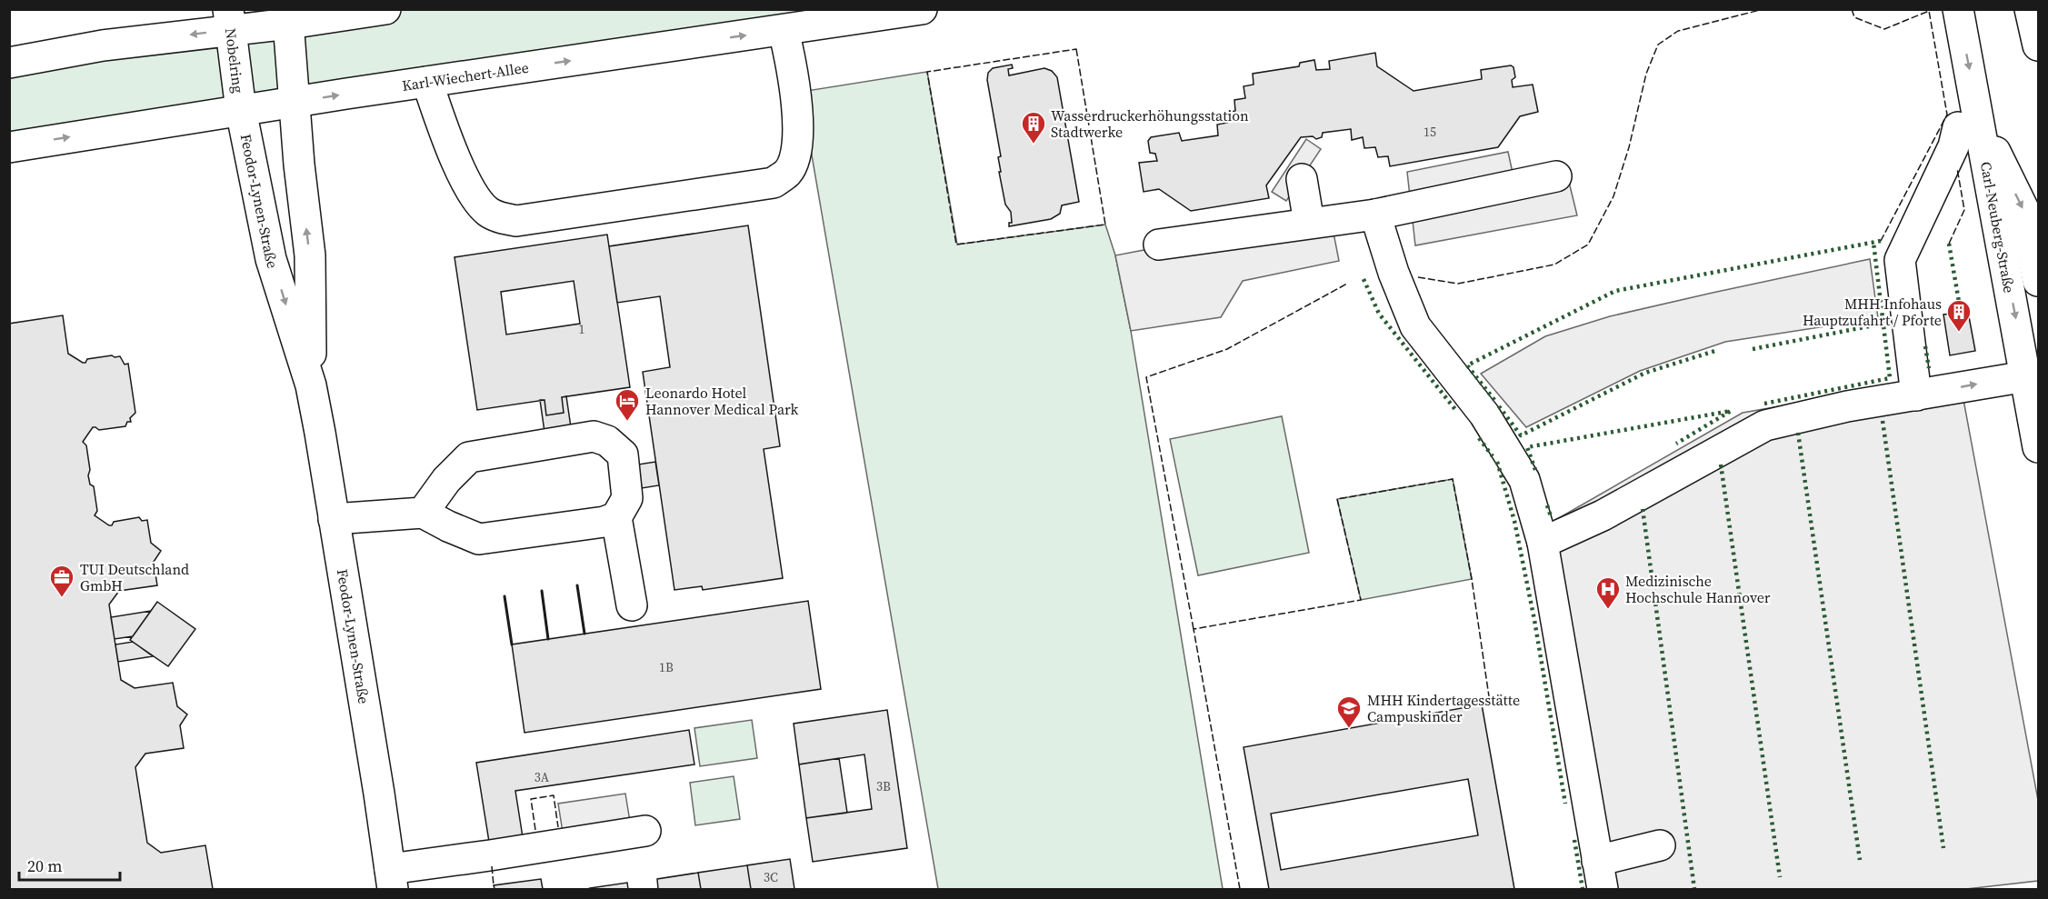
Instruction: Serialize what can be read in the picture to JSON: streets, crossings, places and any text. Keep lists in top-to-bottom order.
{
  "streets": {
    "main road": [
      "Nobelring",
      "Karl-Wiechert-Allee",
      "Feodor-Lynen-Straße",
      "Carl-Neuberg-Straße"
    ]
  },
  "crossings": [
    ["Nobelring", "Karl-Wiechert-Allee"],
    ["Nobelring", "Feodor-Lynen-Straße"],
    ["Karl-Wiechert-Allee", "Feodor-Lynen-Straße"]
  ],
  "places": {
    "building": ["Wasserdruckerhöhungsstation Stadtwerke", "MHH Infohaus Hauptzufahrt / Pforte"],
    "hotel": ["Leonardo Hotel Hannover Medical Park"],
    "office": ["TUI Deutschland GmbH"],
    "hospital": ["Medizinische Hochschule Hannover"],
    "school or university": ["MHH Kindertagesstätte Campuskinder"]
  },
  "house_numbers": [
    "15",
    "1",
    "1B",
    "3A",
    "3B",
    "3C"
  ],
  "scale_bar": "20 m"
}
